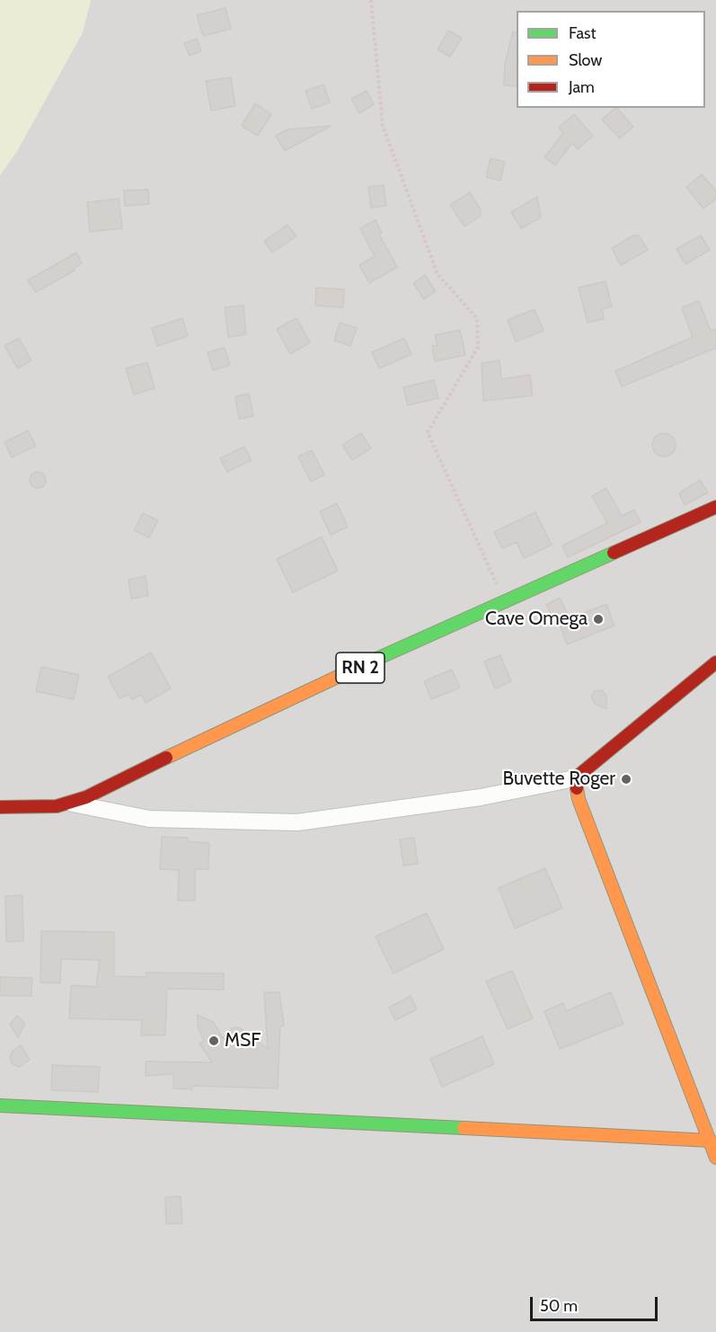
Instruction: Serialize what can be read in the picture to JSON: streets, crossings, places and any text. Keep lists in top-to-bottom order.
{
  "streets": {
    "street": ["RN 2"]
  },
  "places": ["Cave Omega", "Buvette Roger", "MSF"],
  "legend": ["Fast", "Slow", "Jam"],
  "scale_bar": "50 m"
}
